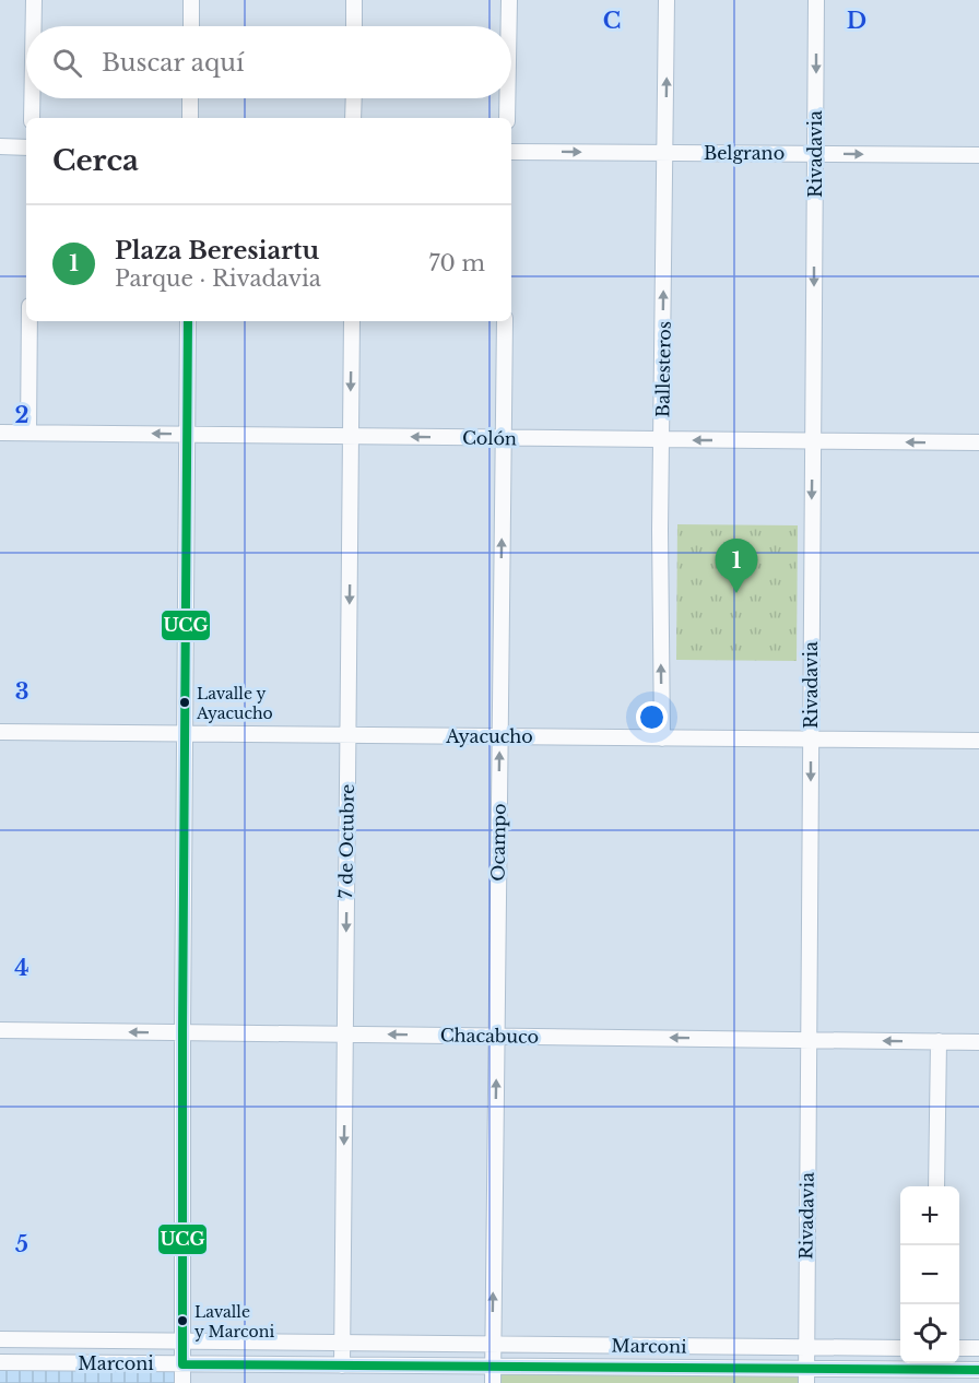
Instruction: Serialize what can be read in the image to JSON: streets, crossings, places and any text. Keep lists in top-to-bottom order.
{
  "streets": {
    "street": [
      "Belgrano",
      "Rivadavia",
      "Ballesteros",
      "Colón",
      "Ayacucho",
      "7 de Octubre",
      "Ocampo",
      "Chacabuco",
      "Marconi"
    ]
  },
  "crossings": [
    ["Belgrano", "Rivadavia"],
    ["Belgrano", "Ballesteros"],
    ["Rivadavia", "Colón"],
    ["Rivadavia", "Ayacucho"],
    ["Rivadavia", "Chacabuco"],
    ["Rivadavia", "Marconi"],
    ["Ballesteros", "Colón"],
    ["Ballesteros", "Ayacucho"],
    ["Colón", "7 de Octubre"],
    ["Colón", "Ocampo"],
    ["Ayacucho", "7 de Octubre"],
    ["Ayacucho", "Ocampo"],
    ["7 de Octubre", "Chacabuco"],
    ["7 de Octubre", "Marconi"],
    ["Ocampo", "Chacabuco"],
    ["Ocampo", "Marconi"]
  ],
  "one_way": [
    "Belgrano",
    "Rivadavia",
    "Ballesteros",
    "Colón",
    "7 de Octubre",
    "Ocampo",
    "Chacabuco"
  ],
  "places": ["Lavalle y Ayacucho", "Lavalle y Marconi"],
  "lines": ["transit line UCG"],
  "page": {
    "search": "Buscar aquí",
    "heading": "Cerca",
    "list": [
      {
        "mark": "1",
        "name": "Plaza Beresiartu",
        "note": "Parque · Rivadavia",
        "value": "70 m"
      }
    ],
    "pins": "1",
    "map_buttons": ["+", "−"]
  },
  "grid": {
    "columns": ["C", "D"],
    "rows": [
      "2",
      "3",
      "4",
      "5"
    ]
  }
}
